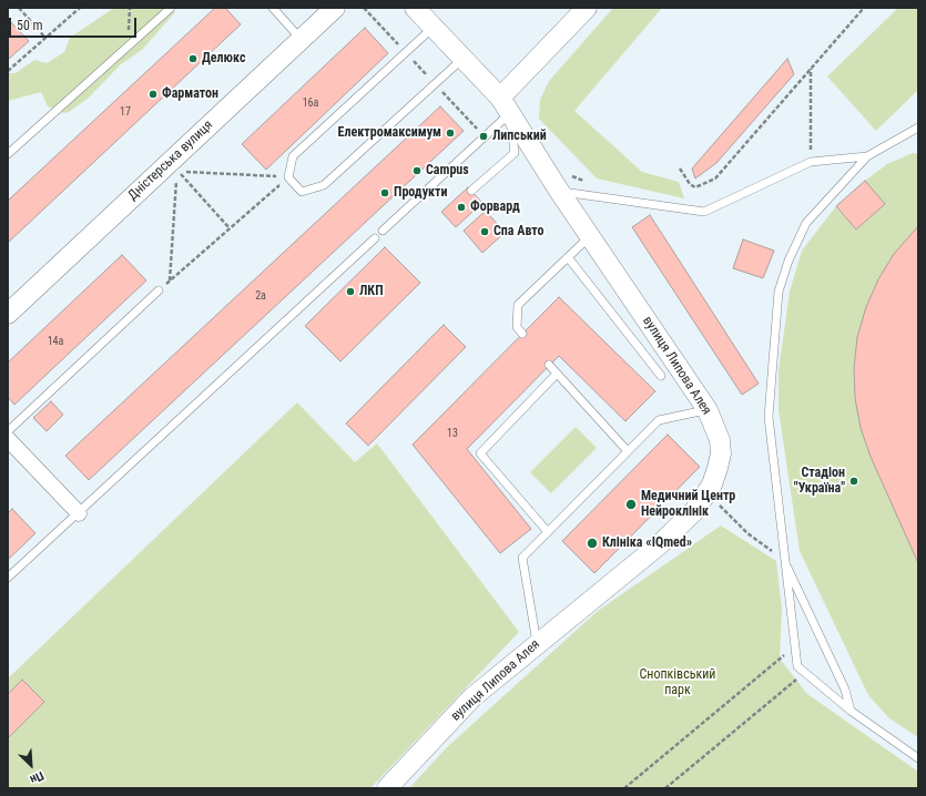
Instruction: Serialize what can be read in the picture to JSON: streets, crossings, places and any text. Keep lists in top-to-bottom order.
{
  "streets": {
    "street": ["Дністерська вулиця", "вулиця Липова Алея"]
  },
  "parks": ["Снопківський парк"],
  "places": [
    "Делюкс",
    "Фарматон",
    "Електромаксимум",
    "Липський",
    "Campus",
    "Продукти",
    "Форвард",
    "Спа Авто",
    "ЛКП",
    "Стадіон \"Україна\"",
    "Медичний Центр Нейроклінік",
    "Клініка «IQmed»"
  ],
  "house_numbers": [
    "16а",
    "17",
    "2а",
    "14а",
    "13"
  ],
  "scale_bar": "50 m",
  "north": "bottom right"
}
